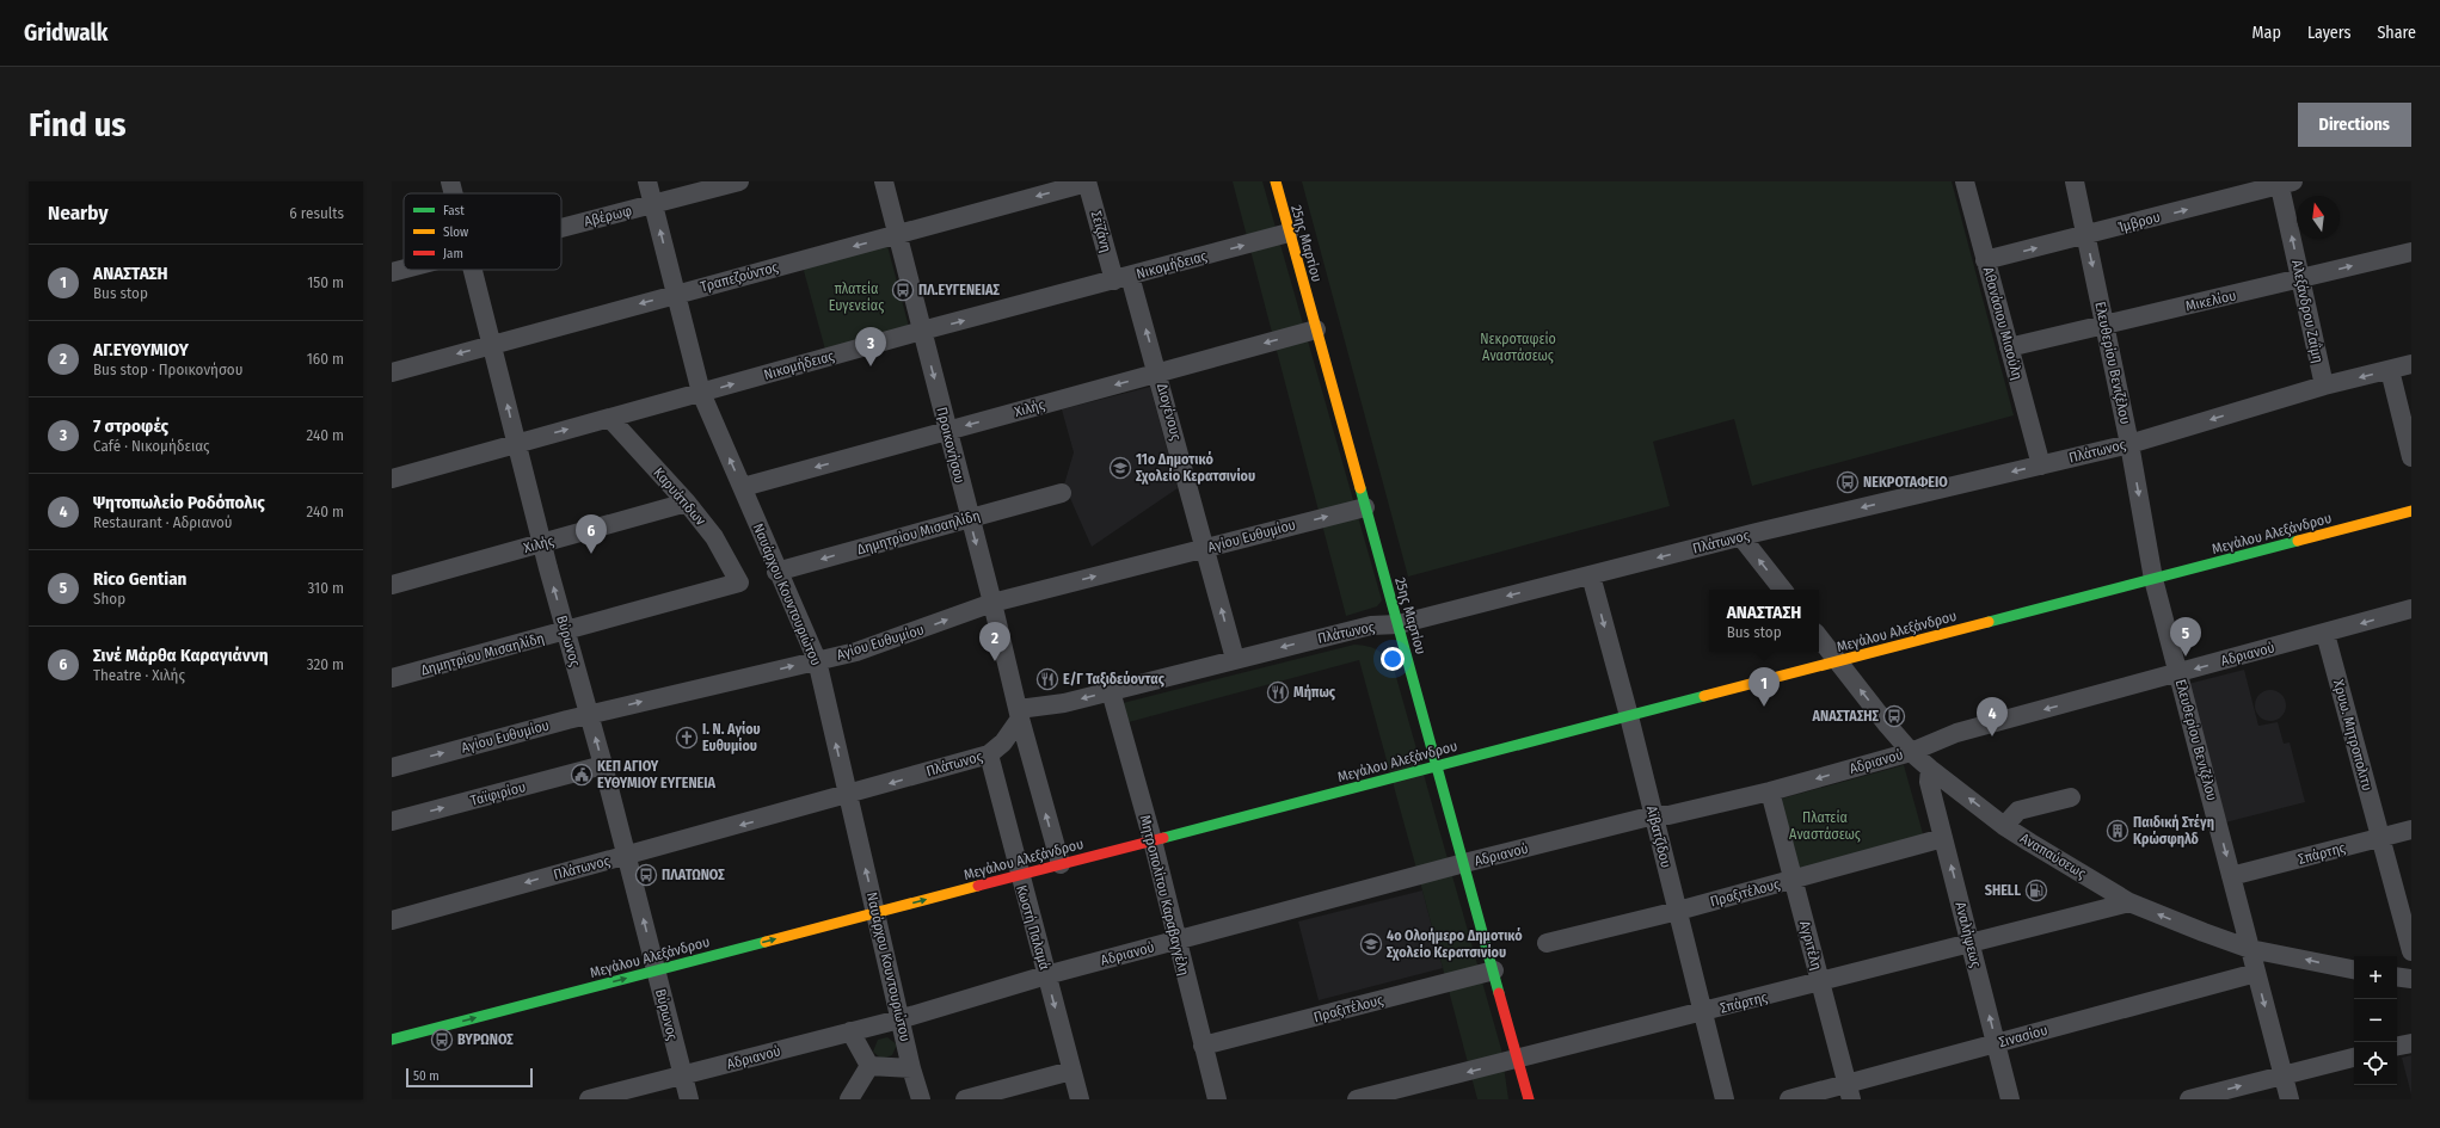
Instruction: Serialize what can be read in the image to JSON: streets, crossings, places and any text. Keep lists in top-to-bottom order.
{
  "streets": {
    "street": [
      "Αβέρωφ",
      "Ίμβρου",
      "Σεϊζάνη",
      "25ης Μαρτίου",
      "Νικομήδειας",
      "Τραπεζούντος",
      "Μικελίου",
      "Αλεξάνδρου Ζαΐμη",
      "Αθανάσιου Μιαούλη",
      "Ελευθερίου Βενιζέλου",
      "Χιλής",
      "Διογένους",
      "Προικονήσου",
      "Πλάτωνος",
      "Καρυάτιδων",
      "Δημητρίου Μισαηλίδη",
      "Μεγάλου Αλεξάνδρου",
      "Αγίου Ευθυμίου",
      "Ναυάρχου Κουντουριώτου",
      "Βύρωνος",
      "Αδριανού",
      "Χρυω. Μητροπολιτυ",
      "Ταϊφιρίου",
      "Αϊβατζίδου",
      "Σπάρτης",
      "Αναπαύσεως",
      "Πραξιτέλους",
      "Μητροπολίτου Καραβαγγέλη",
      "Κωστή Παλαμά",
      "Αναλήψεως",
      "Αγριτέλη",
      "Σινασίου"
    ]
  },
  "crossings": [
    ["Αβέρωφ", "Ναυάρχου Κουντουριώτου"],
    ["Ίμβρου", "Αλεξάνδρου Ζαΐμη"],
    ["Ίμβρου", "Αθανάσιου Μιαούλη"],
    ["Ίμβρου", "Ελευθερίου Βενιζέλου"],
    ["Σεϊζάνη", "Νικομήδειας"],
    ["Σεϊζάνη", "Τραπεζούντος"],
    ["Σεϊζάνη", "Διογένους"],
    ["25ης Μαρτίου", "Νικομήδειας"],
    ["25ης Μαρτίου", "Χιλής"],
    ["25ης Μαρτίου", "Πλάτωνος"],
    ["25ης Μαρτίου", "Μεγάλου Αλεξάνδρου"],
    ["25ης Μαρτίου", "Αγίου Ευθυμίου"],
    ["25ης Μαρτίου", "Αδριανού"],
    ["25ης Μαρτίου", "Σπάρτης"],
    ["25ης Μαρτίου", "Πραξιτέλους"],
    ["Νικομήδειας", "Διογένους"],
    ["Νικομήδειας", "Προικονήσου"],
    ["Νικομήδειας", "Καρυάτιδων"],
    ["Νικομήδειας", "Ναυάρχου Κουντουριώτου"],
    ["Νικομήδειας", "Βύρωνος"],
    ["Τραπεζούντος", "Προικονήσου"],
    ["Τραπεζούντος", "Ναυάρχου Κουντουριώτου"],
    ["Τραπεζούντος", "Βύρωνος"],
    ["Μικελίου", "Αλεξάνδρου Ζαΐμη"],
    ["Μικελίου", "Αθανάσιου Μιαούλη"],
    ["Μικελίου", "Ελευθερίου Βενιζέλου"],
    ["Αλεξάνδρου Ζαΐμη", "Πλάτωνος"],
    ["Αθανάσιου Μιαούλη", "Πλάτωνος"],
    ["Ελευθερίου Βενιζέλου", "Πλάτωνος"],
    ["Ελευθερίου Βενιζέλου", "Μεγάλου Αλεξάνδρου"],
    ["Ελευθερίου Βενιζέλου", "Αδριανού"],
    ["Ελευθερίου Βενιζέλου", "Σπάρτης"],
    ["Ελευθερίου Βενιζέλου", "Αναπαύσεως"],
    ["Ελευθερίου Βενιζέλου", "Σινασίου"],
    ["Χιλής", "Διογένους"],
    ["Χιλής", "Προικονήσου"],
    ["Χιλής", "Καρυάτιδων"],
    ["Χιλής", "Ναυάρχου Κουντουριώτου"],
    ["Χιλής", "Βύρωνος"],
    ["Διογένους", "Πλάτωνος"],
    ["Διογένους", "Αγίου Ευθυμίου"],
    ["Προικονήσου", "Πλάτωνος"],
    ["Προικονήσου", "Δημητρίου Μισαηλίδη"],
    ["Προικονήσου", "Μεγάλου Αλεξάνδρου"],
    ["Προικονήσου", "Αγίου Ευθυμίου"],
    ["Πλάτωνος", "Ναυάρχου Κουντουριώτου"],
    ["Πλάτωνος", "Βύρωνος"],
    ["Πλάτωνος", "Αϊβατζίδου"],
    ["Πλάτωνος", "Μητροπολίτου Καραβαγγέλη"],
    ["Πλάτωνος", "Κωστή Παλαμά"],
    ["Καρυάτιδων", "Δημητρίου Μισαηλίδη"],
    ["Δημητρίου Μισαηλίδη", "Ναυάρχου Κουντουριώτου"],
    ["Δημητρίου Μισαηλίδη", "Βύρωνος"],
    ["Μεγάλου Αλεξάνδρου", "Ναυάρχου Κουντουριώτου"],
    ["Μεγάλου Αλεξάνδρου", "Βύρωνος"],
    ["Μεγάλου Αλεξάνδρου", "Αϊβατζίδου"],
    ["Μεγάλου Αλεξάνδρου", "Αναπαύσεως"],
    ["Μεγάλου Αλεξάνδρου", "Μητροπολίτου Καραβαγγέλη"],
    ["Μεγάλου Αλεξάνδρου", "Κωστή Παλαμά"],
    ["Αγίου Ευθυμίου", "Ναυάρχου Κουντουριώτου"],
    ["Αγίου Ευθυμίου", "Βύρωνος"],
    ["Ναυάρχου Κουντουριώτου", "Αδριανού"],
    ["Βύρωνος", "Αδριανού"],
    ["Βύρωνος", "Ταϊφιρίου"],
    ["Αδριανού", "Χρυω. Μητροπολιτυ"],
    ["Αδριανού", "Αϊβατζίδου"],
    ["Αδριανού", "Αναπαύσεως"],
    ["Αδριανού", "Μητροπολίτου Καραβαγγέλη"],
    ["Αδριανού", "Κωστή Παλαμά"],
    ["Αδριανού", "Αγριτέλη"],
    ["Χρυω. Μητροπολιτυ", "Σπάρτης"],
    ["Αϊβατζίδου", "Σπάρτης"],
    ["Αϊβατζίδου", "Πραξιτέλους"],
    ["Σπάρτης", "Αναπαύσεως"],
    ["Σπάρτης", "Αναλήψεως"],
    ["Σπάρτης", "Αγριτέλη"],
    ["Αναπαύσεως", "Αναλήψεως"],
    ["Πραξιτέλους", "Μητροπολίτου Καραβαγγέλη"],
    ["Πραξιτέλους", "Αναλήψεως"],
    ["Πραξιτέλους", "Αγριτέλη"],
    ["Αναλήψεως", "Σινασίου"],
    ["Αγριτέλη", "Σινασίου"]
  ],
  "one_way": [
    "Ίμβρου",
    "Νικομήδειας",
    "Τραπεζούντος",
    "Αλεξάνδρου Ζαΐμη",
    "Ελευθερίου Βενιζέλου",
    "Χιλής",
    "Διογένους",
    "Πλάτωνος",
    "Αγίου Ευθυμίου",
    "Ναυάρχου Κουντουριώτου",
    "Βύρωνος",
    "Αδριανού",
    "Ταϊφιρίου",
    "Αναπαύσεως",
    "Αναλήψεως"
  ],
  "parks": ["πλατεία Ευγενείας", "Νεκροταφείο Αναστάσεως", "Πλατεία Αναστάσεως"],
  "places": {
    "bus stop": [
      "ΠΛ.ΕΥΓΕΝΕΙΑΣ",
      "ΝΕΚΡΟΤΑΦΕΙΟ",
      "ΑΝΑΣΤΑΣΗΣ",
      "ΠΛΑΤΩΝΟΣ",
      "ΒΥΡΩΝΟΣ"
    ],
    "school or university": ["11o Δημοτικό Σχολείο Κερατσινίου", "4o Ολοήμερο Δημοτικό Σχολείο Κερατσινίου"],
    "restaurant": ["Ε/Γ Ταξιδεύοντας", "Μήπως"],
    "church": ["Ι. Ν. Αγίου Ευθυμίου"],
    "public building": ["ΚΕΠ ΑΓΙΟΥ ΕΥΘΥΜΙΟΥ ΕΥΓΕΝΕΙΑ"],
    "building": ["Παιδική Στέγη Κρώσφηλδ"],
    "fuel station": ["SHELL"]
  },
  "legend": ["Fast", "Slow", "Jam"],
  "scale_bar": "50 m",
  "north": "top",
  "page": {
    "header": "Gridwalk",
    "nav": ["Map", "Layers", "Share"],
    "buttons": "Directions",
    "title": "Find us",
    "heading": ["Nearby", "6 results"],
    "list": [
      {
        "mark": "1",
        "name": "ΑΝΑΣΤΑΣΗ",
        "note": "Bus stop",
        "value": "150 m"
      },
      {
        "mark": "2",
        "name": "ΑΓ.ΕΥΘΥΜΙΟΥ",
        "note": "Bus stop · Προικονήσου",
        "value": "160 m"
      },
      {
        "mark": "3",
        "name": "7 στροφές",
        "note": "Café · Νικομήδειας",
        "value": "240 m"
      },
      {
        "mark": "4",
        "name": "Ψητοπωλείο Ροδόπολις",
        "note": "Restaurant · Αδριανού",
        "value": "240 m"
      },
      {
        "mark": "5",
        "name": "Rico Gentian",
        "note": "Shop",
        "value": "310 m"
      },
      {
        "mark": "6",
        "name": "Σινέ Μάρθα Καραγιάννη",
        "note": "Theatre · Χιλής",
        "value": "320 m"
      }
    ],
    "pins": [
      "3",
      "6",
      "5",
      "2",
      "1",
      "4"
    ],
    "popup": ["ΑΝΑΣΤΑΣΗ", "Bus stop"],
    "map_buttons": ["+", "−"],
    "scale": "50 m"
  }
}
